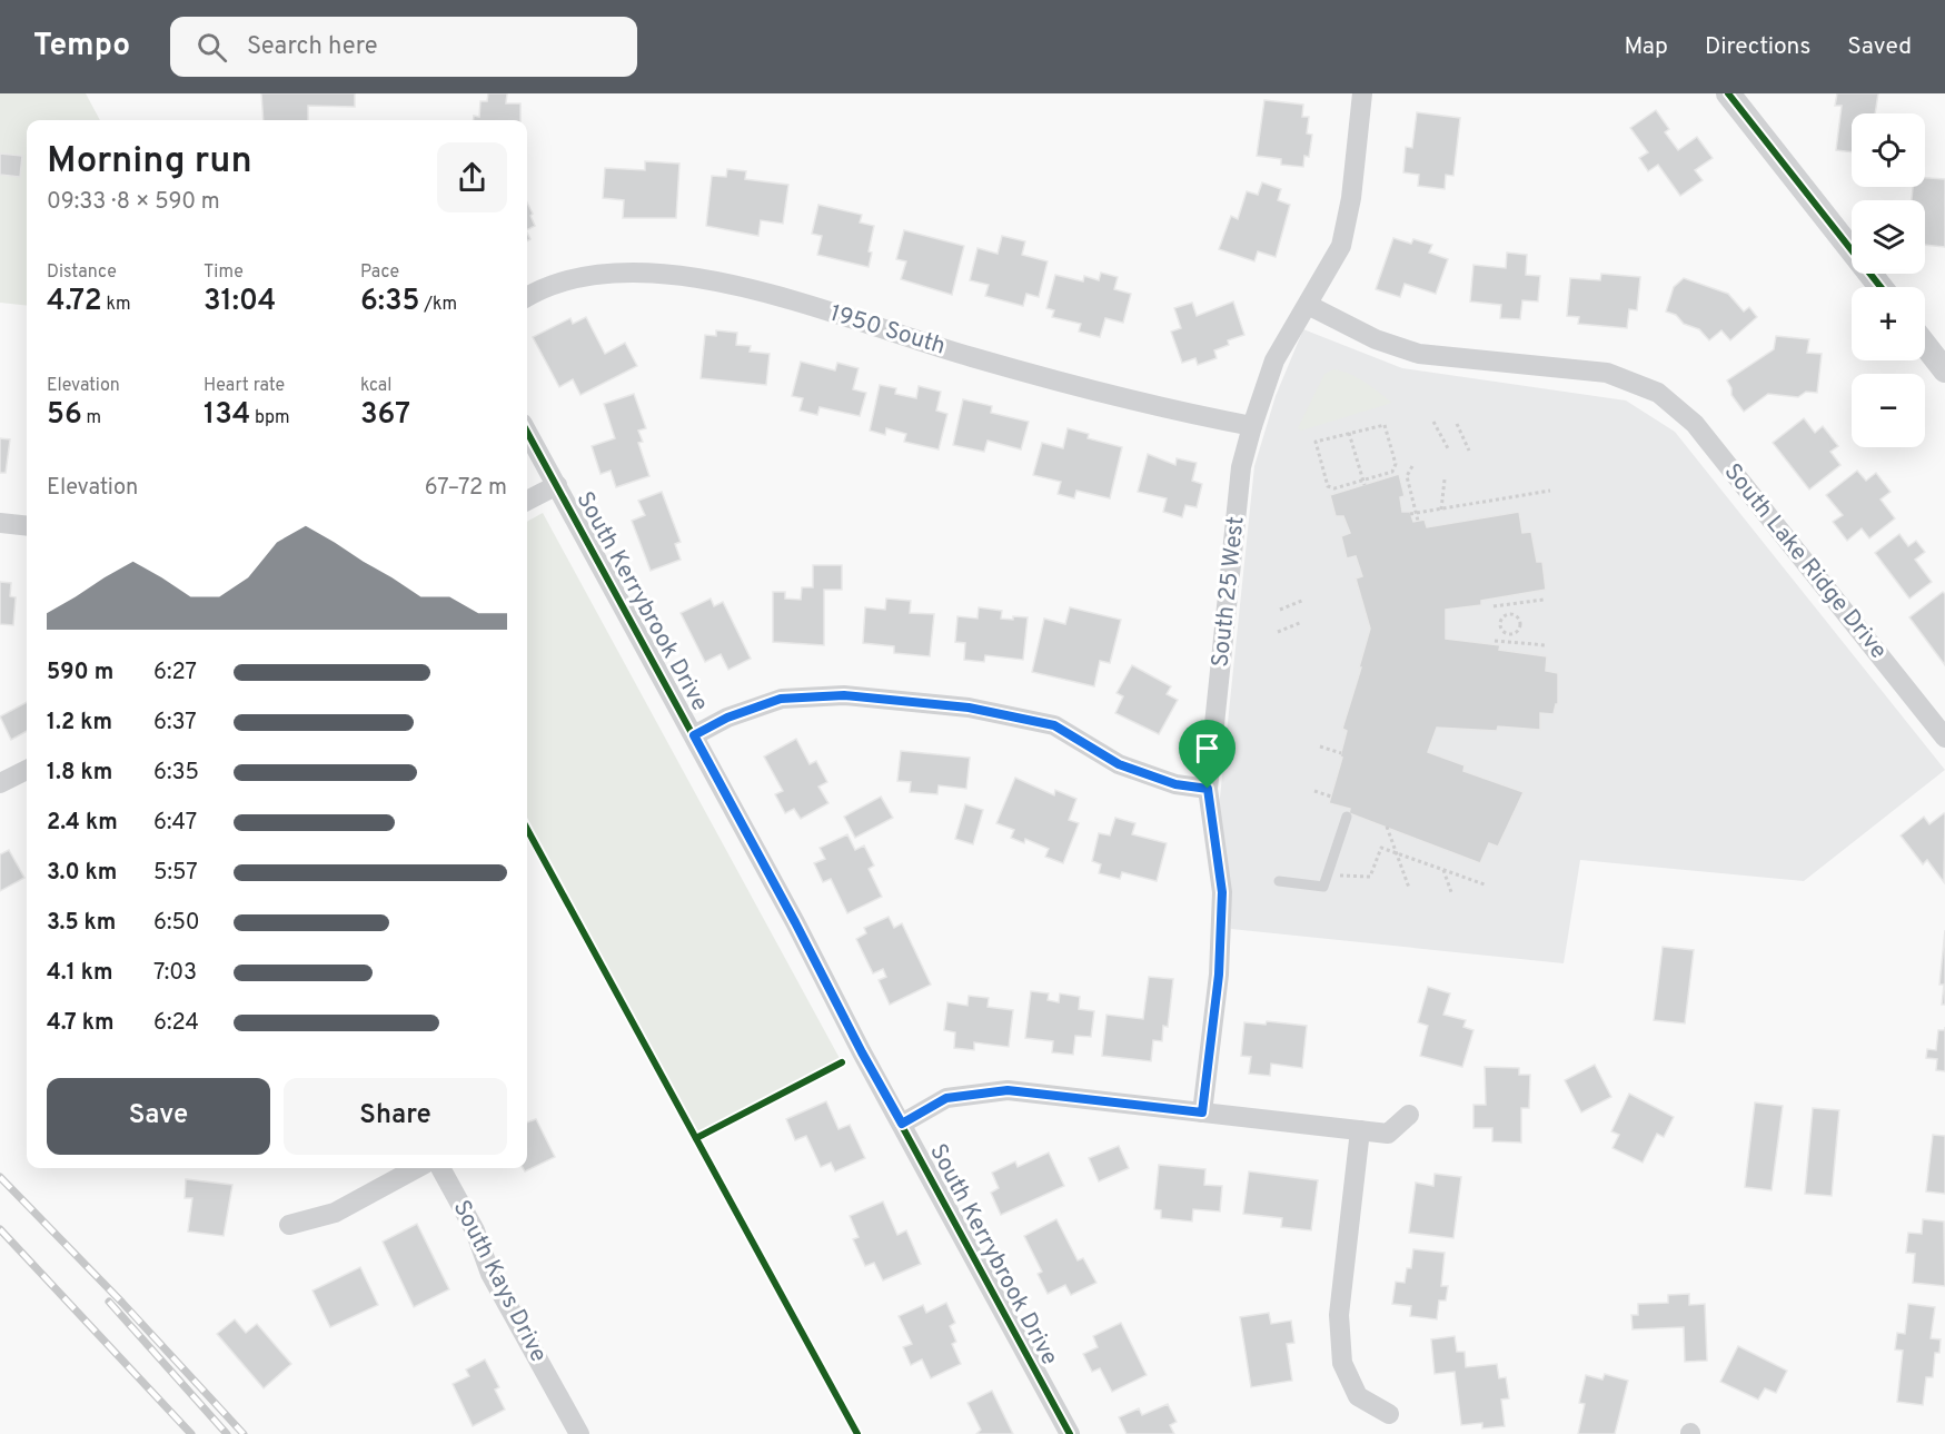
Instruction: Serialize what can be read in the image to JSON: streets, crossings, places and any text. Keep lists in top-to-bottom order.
{
  "streets": {
    "street": [
      "1950 South",
      "South Lake Ridge Drive",
      "South 25 West",
      "South Kerrybrook Drive",
      "South Kays Drive"
    ]
  },
  "crossings": [
    ["1950 South", "South 25 West"],
    ["South Lake Ridge Drive", "South 25 West"]
  ],
  "page": {
    "header": "Tempo",
    "search": "Search here",
    "nav": ["Map", "Directions", "Saved"],
    "map_buttons": ["+", "−"],
    "heading": ["Morning run", "09:33 · 8 × 590 m"],
    "stats": [
      ["Distance", "4.72 km"],
      ["Time", "31:04"],
      ["Pace", "6:35 /km"],
      ["Elevation", "56 m"],
      ["Heart rate", "134 bpm"],
      ["kcal", "367"]
    ],
    "chart": ["Elevation", "67–72 m"],
    "list": [
      {
        "name": "590 m",
        "note": "6:27"
      },
      {
        "name": "1.2 km",
        "note": "6:37"
      },
      {
        "name": "1.8 km",
        "note": "6:35"
      },
      {
        "name": "2.4 km",
        "note": "6:47"
      },
      {
        "name": "3.0 km",
        "note": "5:57"
      },
      {
        "name": "3.5 km",
        "note": "6:50"
      },
      {
        "name": "4.1 km",
        "note": "7:03"
      },
      {
        "name": "4.7 km",
        "note": "6:24"
      }
    ],
    "buttons": ["Save", "Share"]
  }
}
